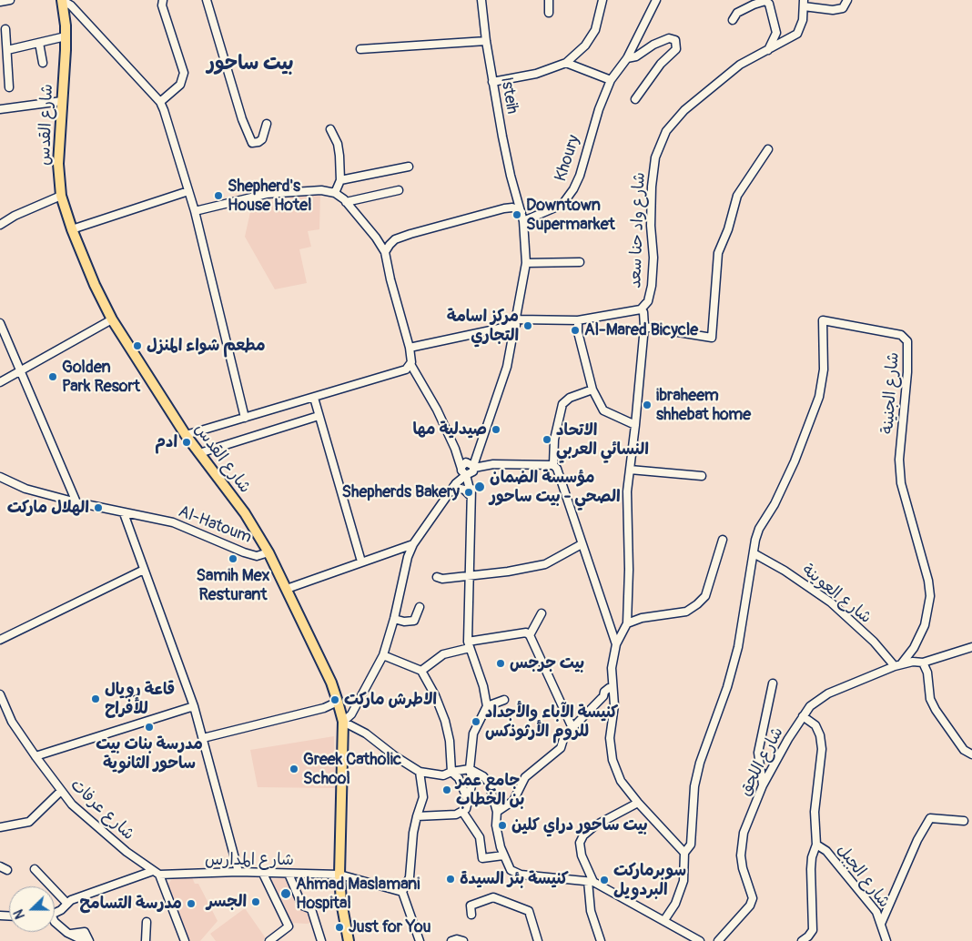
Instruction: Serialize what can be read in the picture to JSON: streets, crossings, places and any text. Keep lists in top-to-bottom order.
{
  "streets": {
    "main road": ["شارع القدس"],
    "street": [
      "Isteih",
      "Khoury",
      "شارع واد حنا سعد",
      "شارع الجنينة",
      "Al-Hatoum",
      "شارع العوينة",
      "شارع اللحق",
      "شارع عرفات",
      "شارع المدارس",
      "شارع الجبل"
    ]
  },
  "crossings": [
    ["Isteih", "شارع القدس"],
    ["Isteih", "Khoury"],
    ["شارع القدس", "Al-Hatoum"],
    ["شارع القدس", "شارع المدارس"],
    ["شارع الجنينة", "شارع العوينة"],
    ["شارع الجنينة", "شارع اللحق"],
    ["شارع العوينة", "شارع اللحق"],
    ["شارع عرفات", "شارع المدارس"]
  ],
  "districts": ["بيت ساحور"],
  "places": [
    "Shepherd's House Hotel",
    "Downtown Supermarket",
    "مركز اسامة التجاري",
    "Al-Mared Bicycle",
    "مطعم شواء المنزل",
    "Golden Park Resort",
    "ibraheem shhebat home",
    "صيدلية مها",
    "الاتحاد النسائي العربي",
    "ادم",
    "مؤسسة الضمان الصحي - بيت ساحور",
    "Shepherds Bakery",
    "الهلال ماركت",
    "Samih Mex Resturant",
    "بيت جرجس",
    "قاعة رويال للأفراح",
    "الاطرش ماركت",
    "كنيسة الآباء والأجداد للروم الأرثوذكس",
    "مدرسة بنات بيت ساحور الثانوية",
    "Greek Catholic School",
    "جامع عمر بن الخطاب",
    "بيت ساحور دراي كلين",
    "كنيسة بئر السيدة",
    "سوبرماركت البردويل",
    "Ahmad Maslamani Hospital",
    "الجسر",
    "مدرسة التسامح",
    "Just for You"
  ],
  "north": "left"
}
